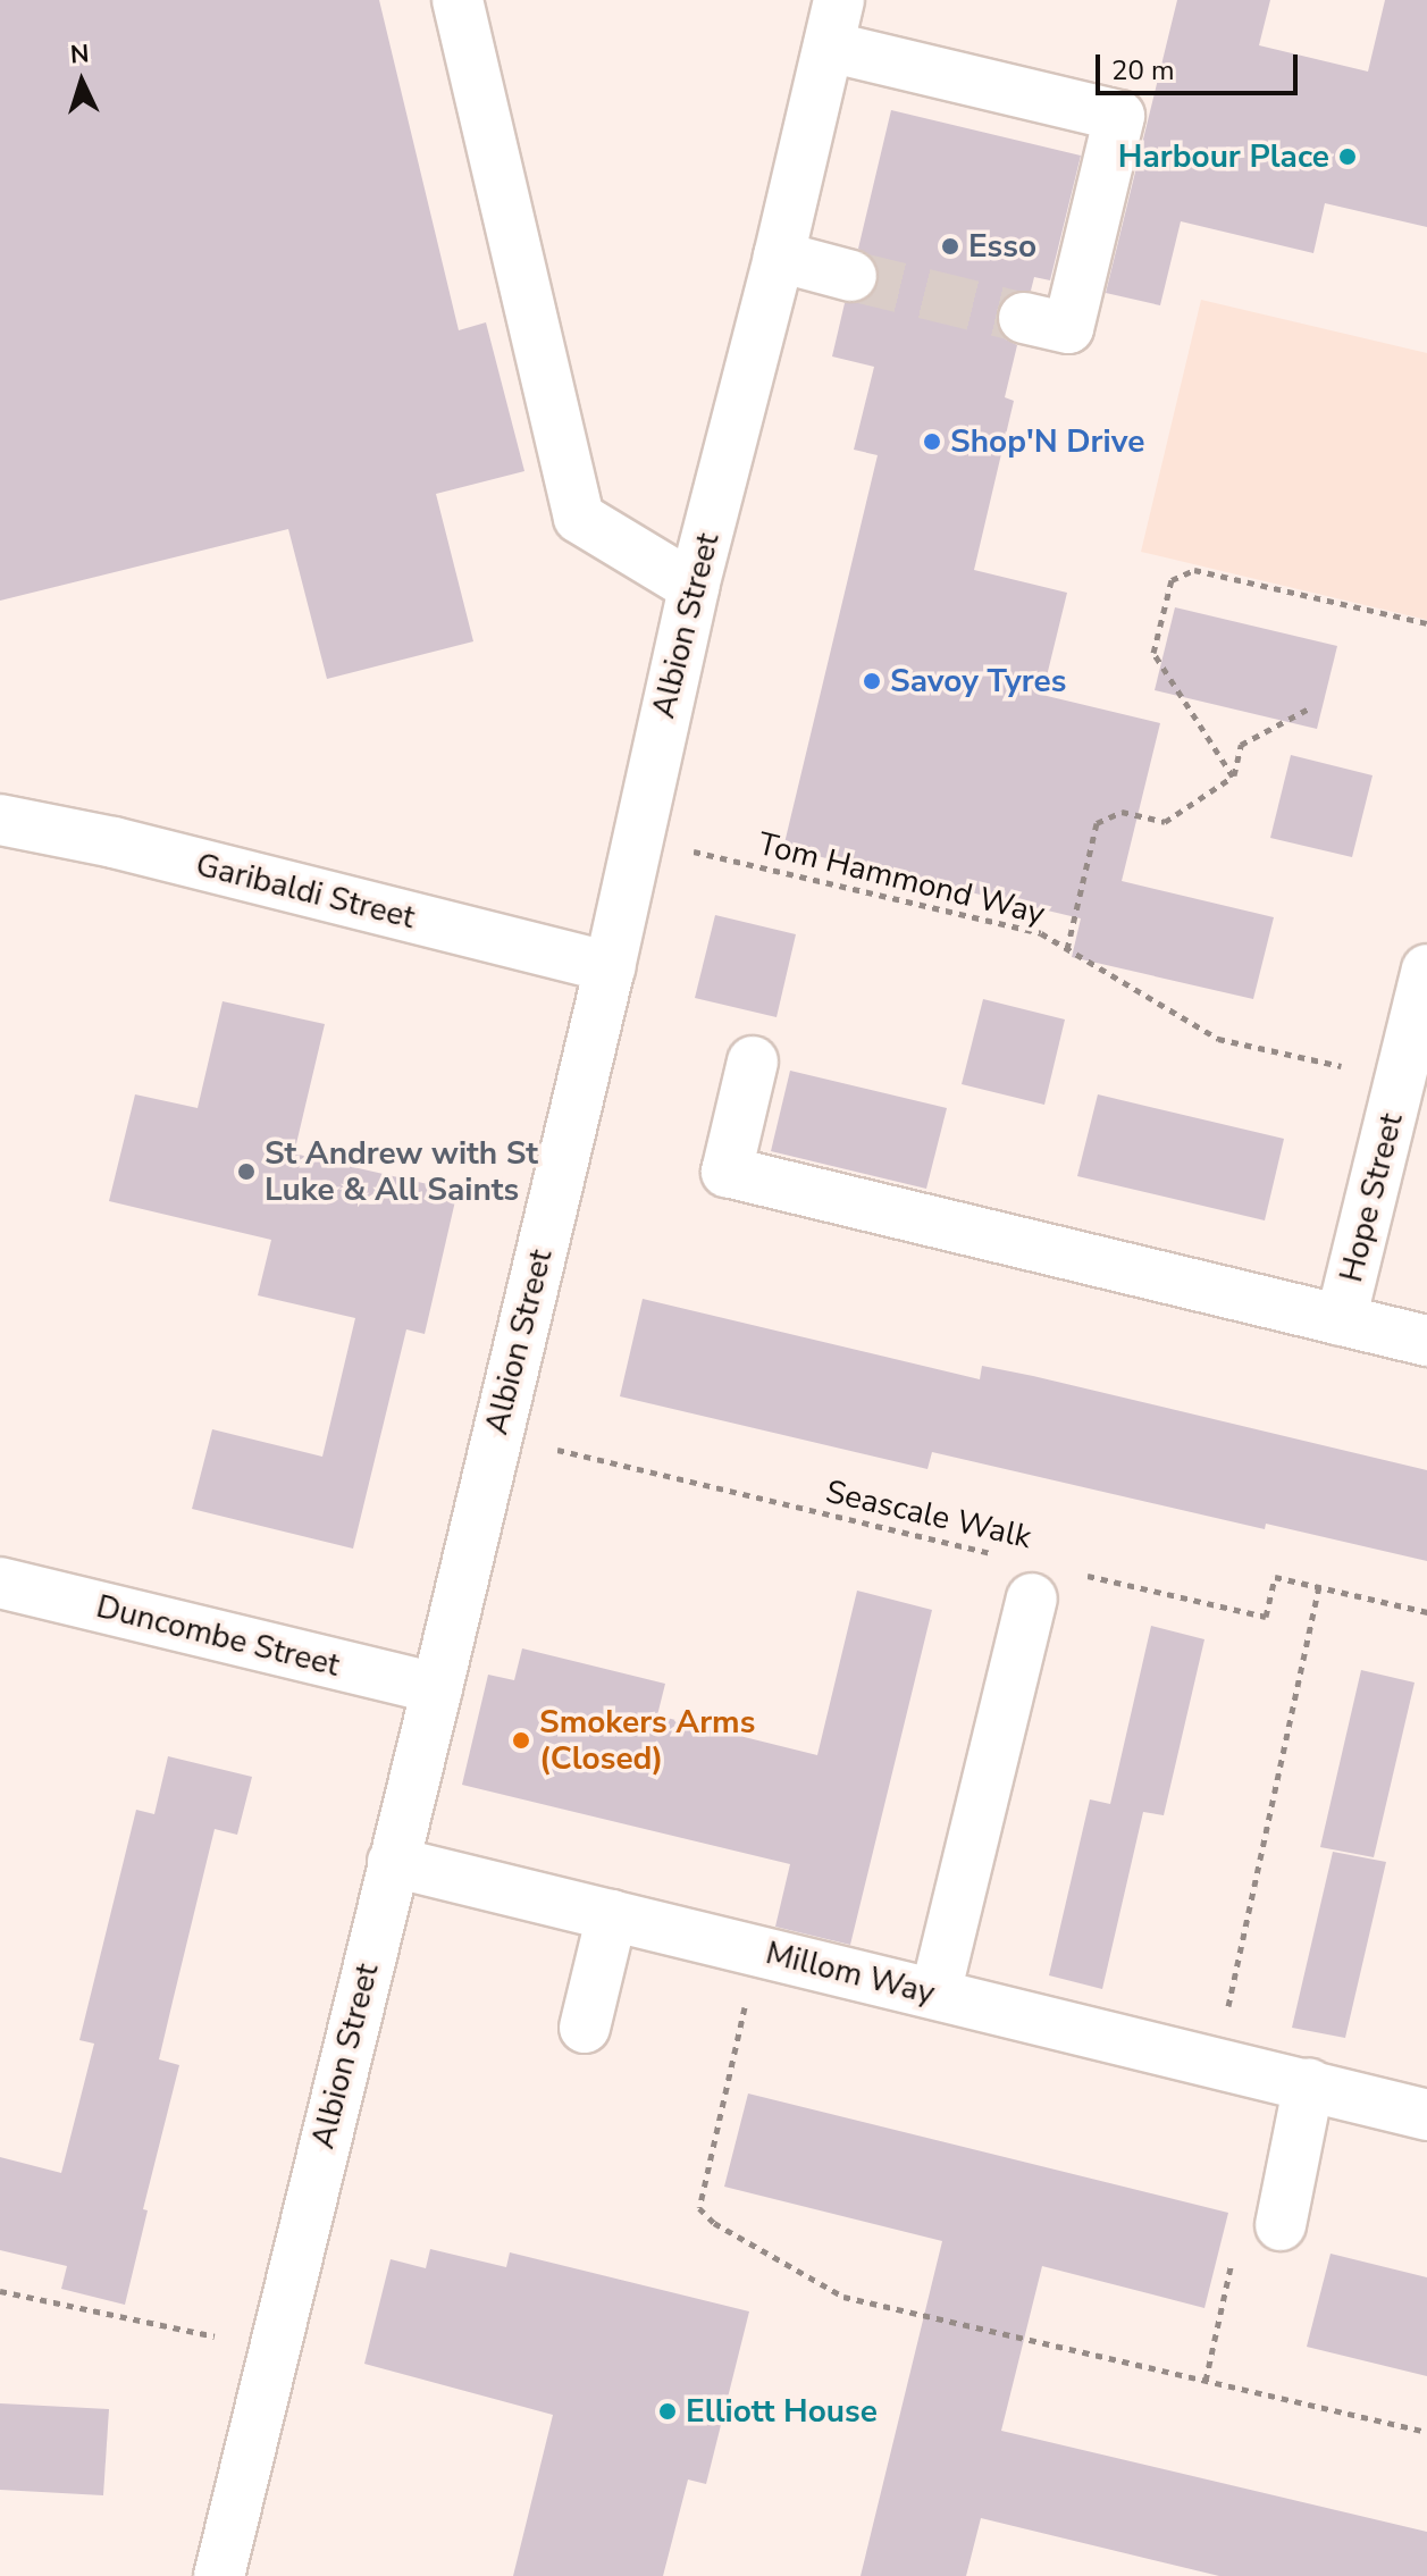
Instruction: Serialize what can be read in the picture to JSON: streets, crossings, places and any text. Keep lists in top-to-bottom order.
{
  "streets": {
    "street": [
      "Albion Street",
      "Garibaldi Street",
      "Hope Street",
      "Duncombe Street",
      "Millom Way"
    ],
    "path": ["Tom Hammond Way", "Seascale Walk"]
  },
  "crossings": [
    ["Albion Street", "Tom Hammond Way"],
    ["Albion Street", "Garibaldi Street"],
    ["Albion Street", "Seascale Walk"],
    ["Albion Street", "Duncombe Street"],
    ["Albion Street", "Millom Way"],
    ["Tom Hammond Way", "Hope Street"]
  ],
  "places": [
    "Harbour Place",
    "Esso",
    "Shop'N Drive",
    "Savoy Tyres",
    "St Andrew with St Luke & All Saints",
    "Smokers Arms (Closed)",
    "Elliott House"
  ],
  "scale_bar": "20 m",
  "north": "top"
}
